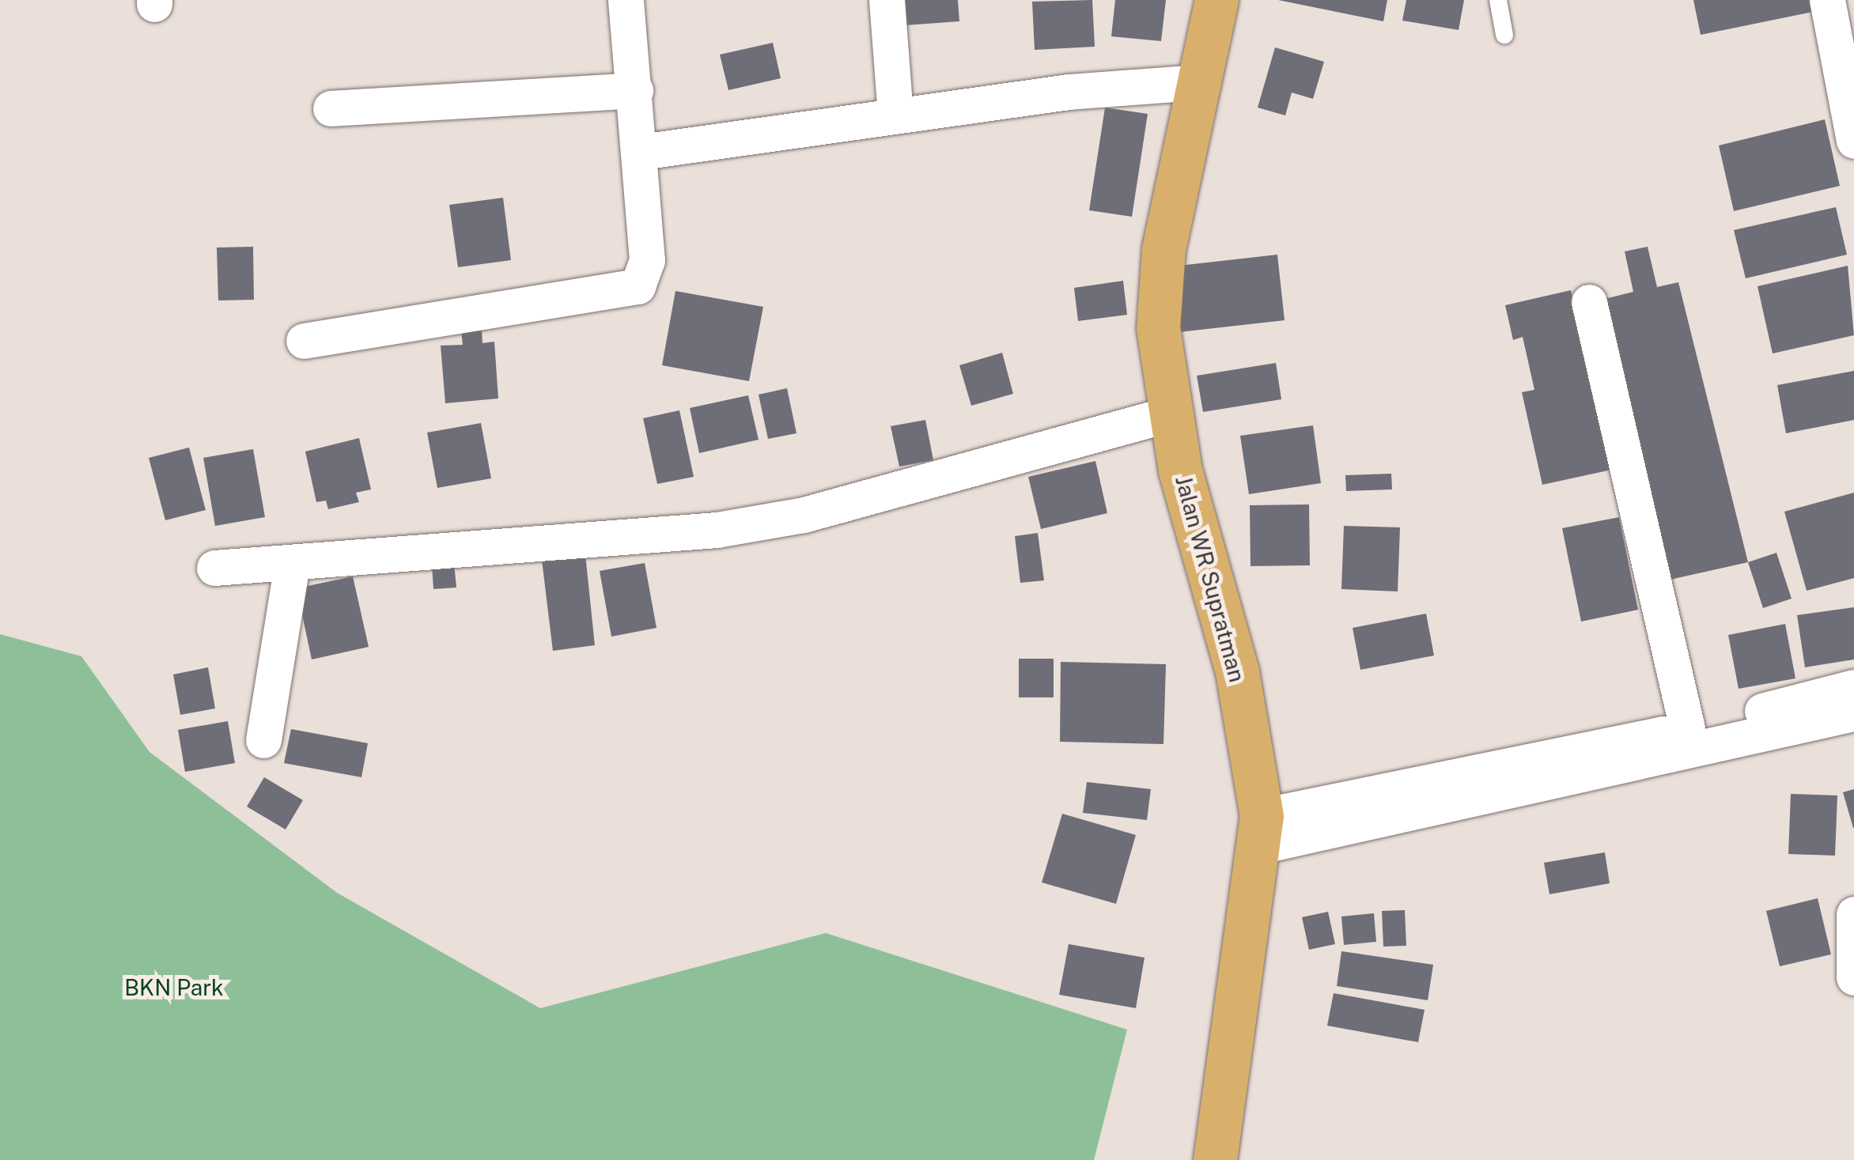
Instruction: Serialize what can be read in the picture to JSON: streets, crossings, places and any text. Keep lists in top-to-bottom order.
{
  "streets": {
    "highway": ["Jalan WR Supratman"]
  },
  "parks": ["BKN Park"]
}
